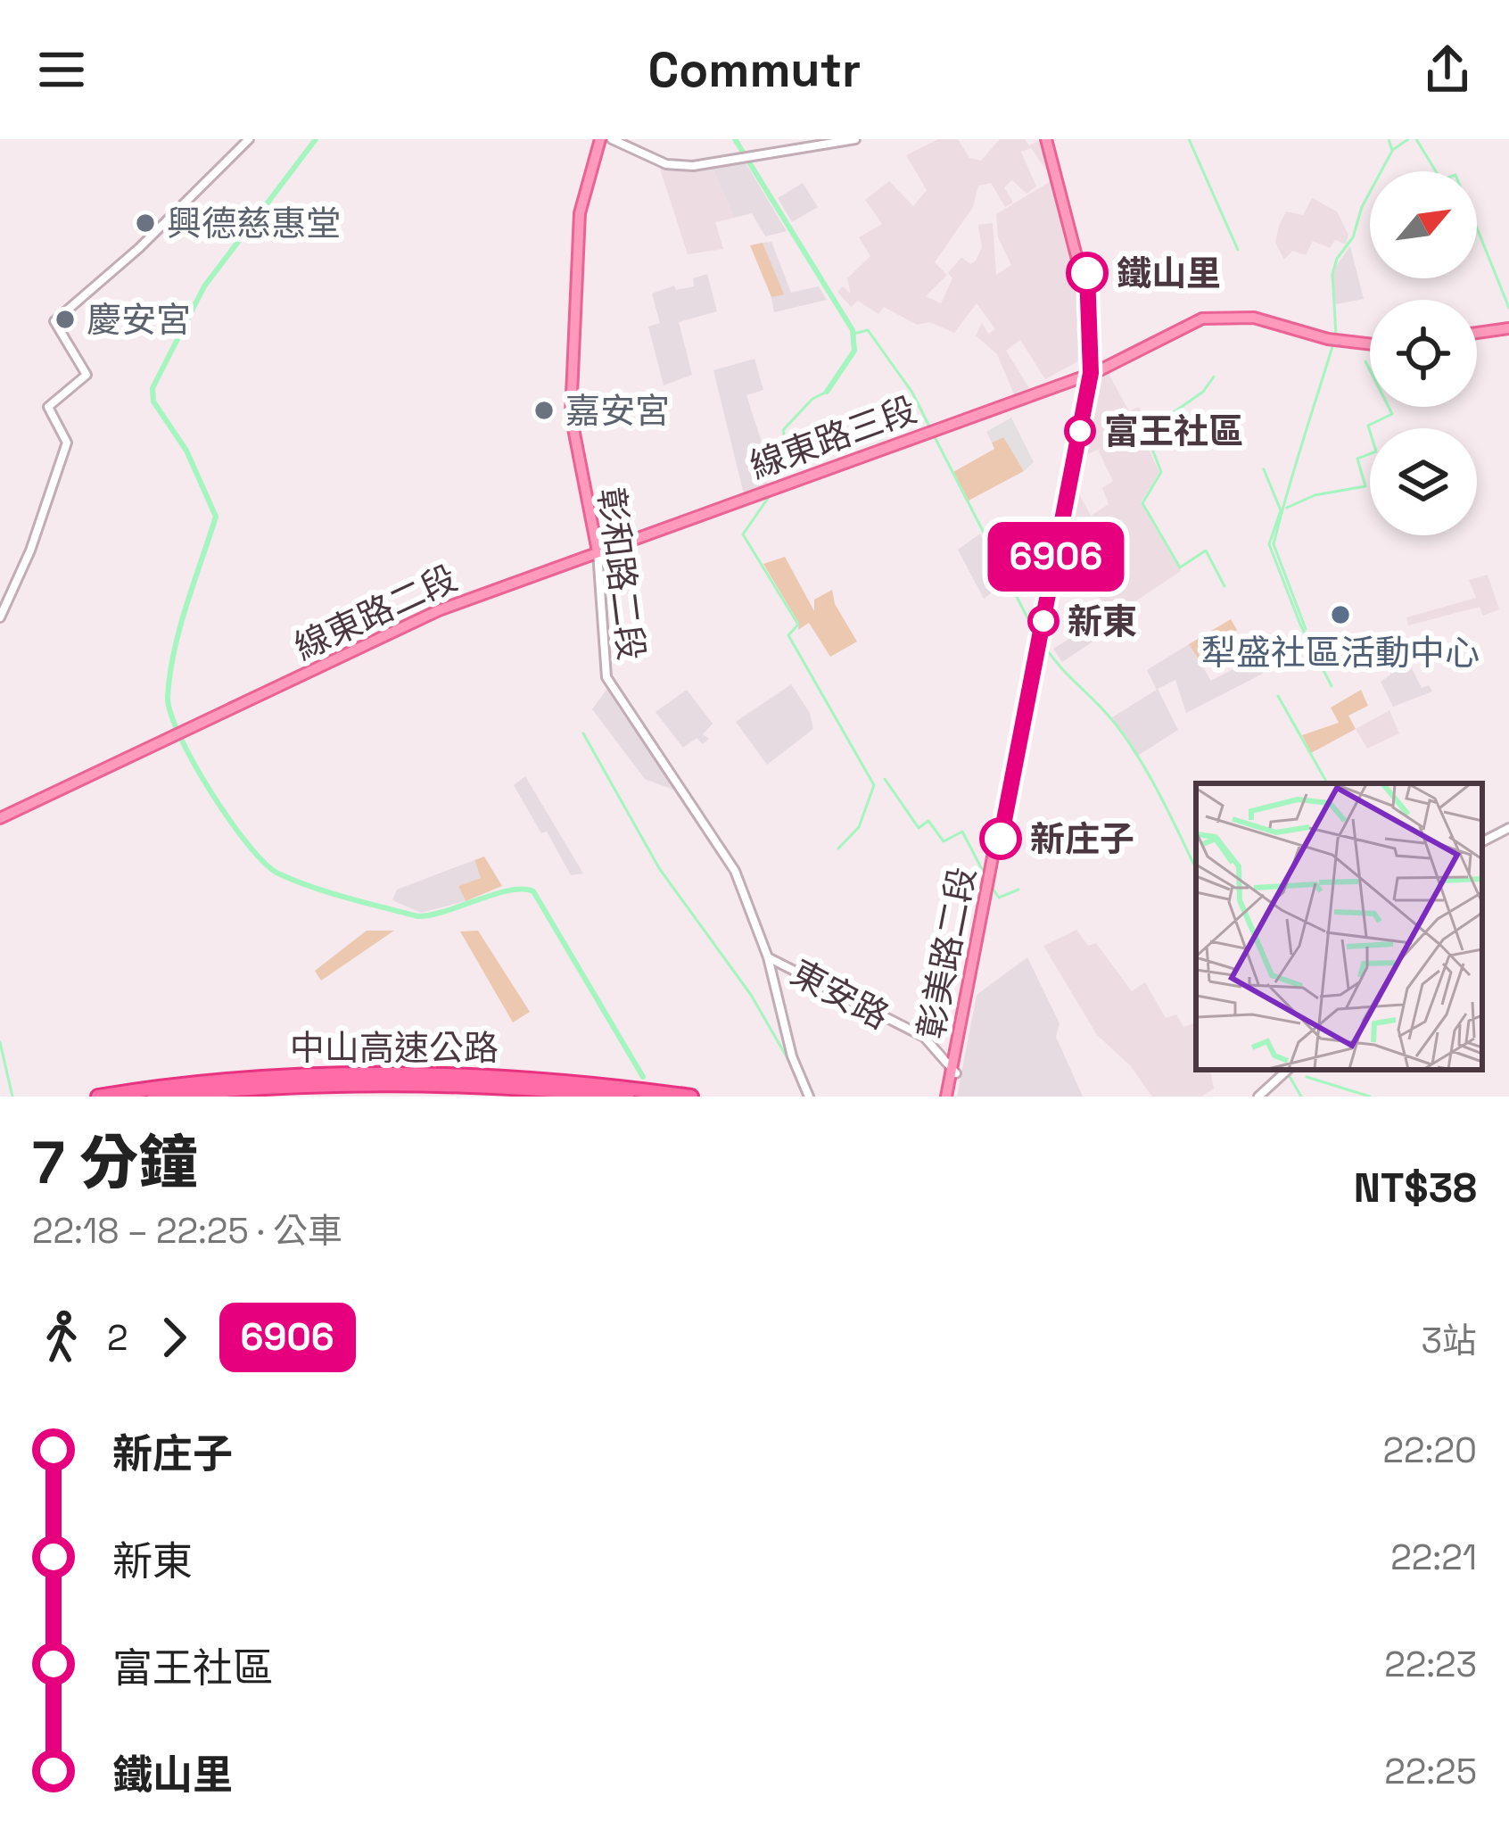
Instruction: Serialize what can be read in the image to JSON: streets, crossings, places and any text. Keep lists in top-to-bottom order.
{
  "streets": {
    "highway": ["中山高速公路"],
    "main road": [
      "線東路三段",
      "彰和路二段",
      "線東路二段",
      "彰美路二段"
    ],
    "street": ["東安路"]
  },
  "crossings": [
    ["線東路三段", "彰和路二段"],
    ["線東路三段", "線東路二段"],
    ["線東路三段", "彰美路二段"],
    ["彰和路二段", "線東路二段"],
    ["彰和路二段", "東安路"],
    ["彰美路二段", "東安路"]
  ],
  "places": [
    "興德慈惠堂",
    "鐵山里",
    "慶安宮",
    "嘉安宮",
    "富王社區",
    "犁盛社區活動中心",
    "新東",
    "新庄子"
  ],
  "lines": ["bus line 6906"],
  "north": "top right",
  "page": {
    "header": "Commutr",
    "on_map": "6906",
    "heading": ["7 分鐘", "22:18 – 22:25 · 公車", "NT$38"],
    "legs": ["2", "6906", "3站"],
    "list": [
      {
        "name": "新庄子",
        "value": "22:20"
      },
      {
        "name": "新東",
        "value": "22:21"
      },
      {
        "name": "富王社區",
        "value": "22:23"
      },
      {
        "name": "鐵山里",
        "value": "22:25"
      }
    ]
  }
}
